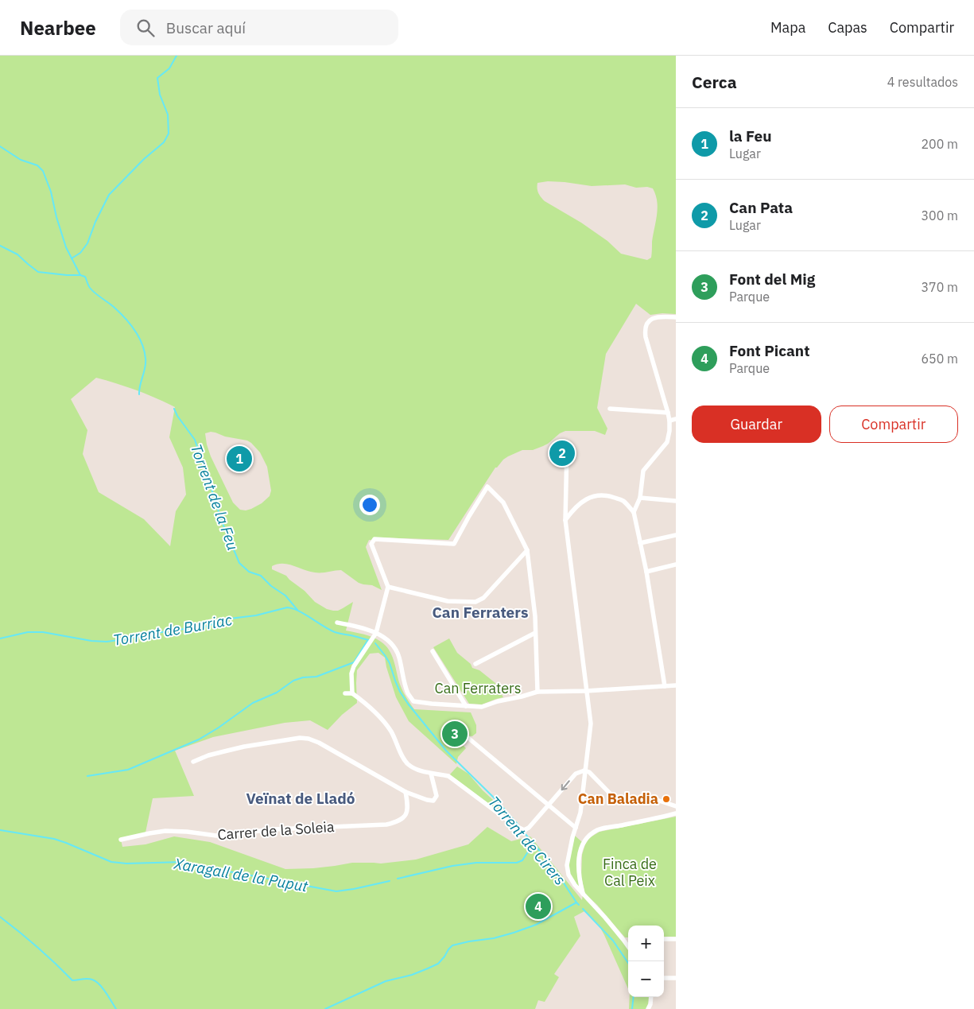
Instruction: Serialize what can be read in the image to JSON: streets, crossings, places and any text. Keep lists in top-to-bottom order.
{
  "streets": {
    "street": ["Carrer de la Soleia"]
  },
  "districts": ["Can Ferraters", "Veïnat de Lladó"],
  "water": [
    "Torrent de la Feu",
    "Torrent de Burriac",
    "Torrent de Cirers",
    "Xaragall de la Puput"
  ],
  "parks": ["Can Ferraters", "Finca de Cal Peix"],
  "places": ["Can Baladia"],
  "page": {
    "header": "Nearbee",
    "search": "Buscar aquí",
    "nav": ["Mapa", "Capas", "Compartir"],
    "heading": ["Cerca", "4 resultados"],
    "list": [
      {
        "mark": "1",
        "name": "la Feu",
        "note": "Lugar",
        "value": "200 m"
      },
      {
        "mark": "2",
        "name": "Can Pata",
        "note": "Lugar",
        "value": "300 m"
      },
      {
        "mark": "3",
        "name": "Font del Mig",
        "note": "Parque",
        "value": "370 m"
      },
      {
        "mark": "4",
        "name": "Font Picant",
        "note": "Parque",
        "value": "650 m"
      }
    ],
    "buttons": ["Guardar", "Compartir"],
    "pins": [
      "2",
      "1",
      "3",
      "4"
    ],
    "map_buttons": ["+", "−"]
  }
}
